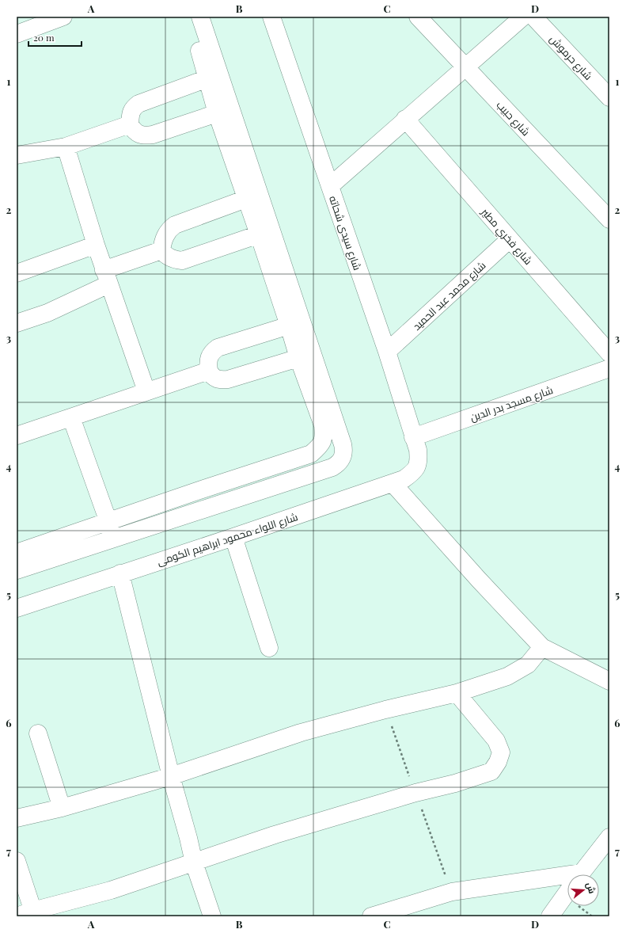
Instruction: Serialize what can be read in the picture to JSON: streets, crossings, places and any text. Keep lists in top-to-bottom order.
{
  "streets": {
    "street": [
      "شارع حرموش",
      "شارع حبيب",
      "شارع سيدى شحاته",
      "شارع فخري مطير",
      "شارع محمد عبد الحميد",
      "شارع مسجد بدر الدين",
      "شارع اللواء محمود ابراهيم الكومى"
    ]
  },
  "crossings": [
    ["شارع سيدى شحاته", "شارع محمد عبد الحميد"],
    ["شارع سيدى شحاته", "شارع مسجد بدر الدين"],
    ["شارع سيدى شحاته", "شارع اللواء محمود ابراهيم الكومى"],
    ["شارع فخري مطير", "شارع محمد عبد الحميد"],
    ["شارع مسجد بدر الدين", "شارع اللواء محمود ابراهيم الكومى"]
  ],
  "scale_bar": "20 m",
  "north": "right",
  "grid": {
    "columns": [
      "A",
      "B",
      "C",
      "D"
    ],
    "rows": [
      "1",
      "2",
      "3",
      "4",
      "5",
      "6",
      "7"
    ]
  }
}
